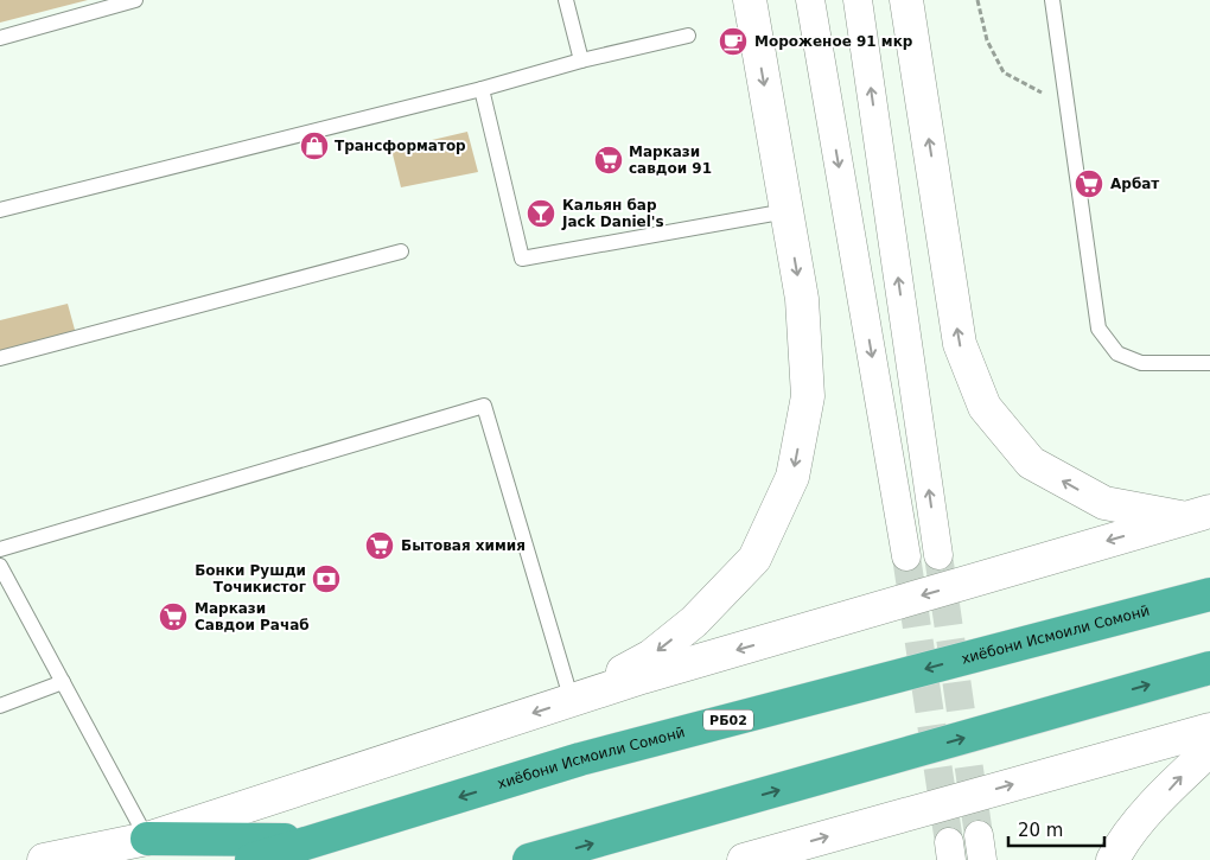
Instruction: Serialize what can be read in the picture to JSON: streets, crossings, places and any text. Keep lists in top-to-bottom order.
{
  "streets": {
    "highway": ["хиёбони Исмоили Сомонӣ", "РБ02"]
  },
  "places": {
    "cafe": ["Мороженое 91 мкр"],
    "shop": ["Трансформатор"],
    "supermarket": [
      "Маркази савдои 91",
      "Арбат",
      "Бытовая химия",
      "Маркази Савдои Рачаб"
    ],
    "bar": ["Кальян бар Jack Daniel's"],
    "bank": ["Бонки Рушди Точикистог"]
  },
  "scale_bar": "20 m"
}
